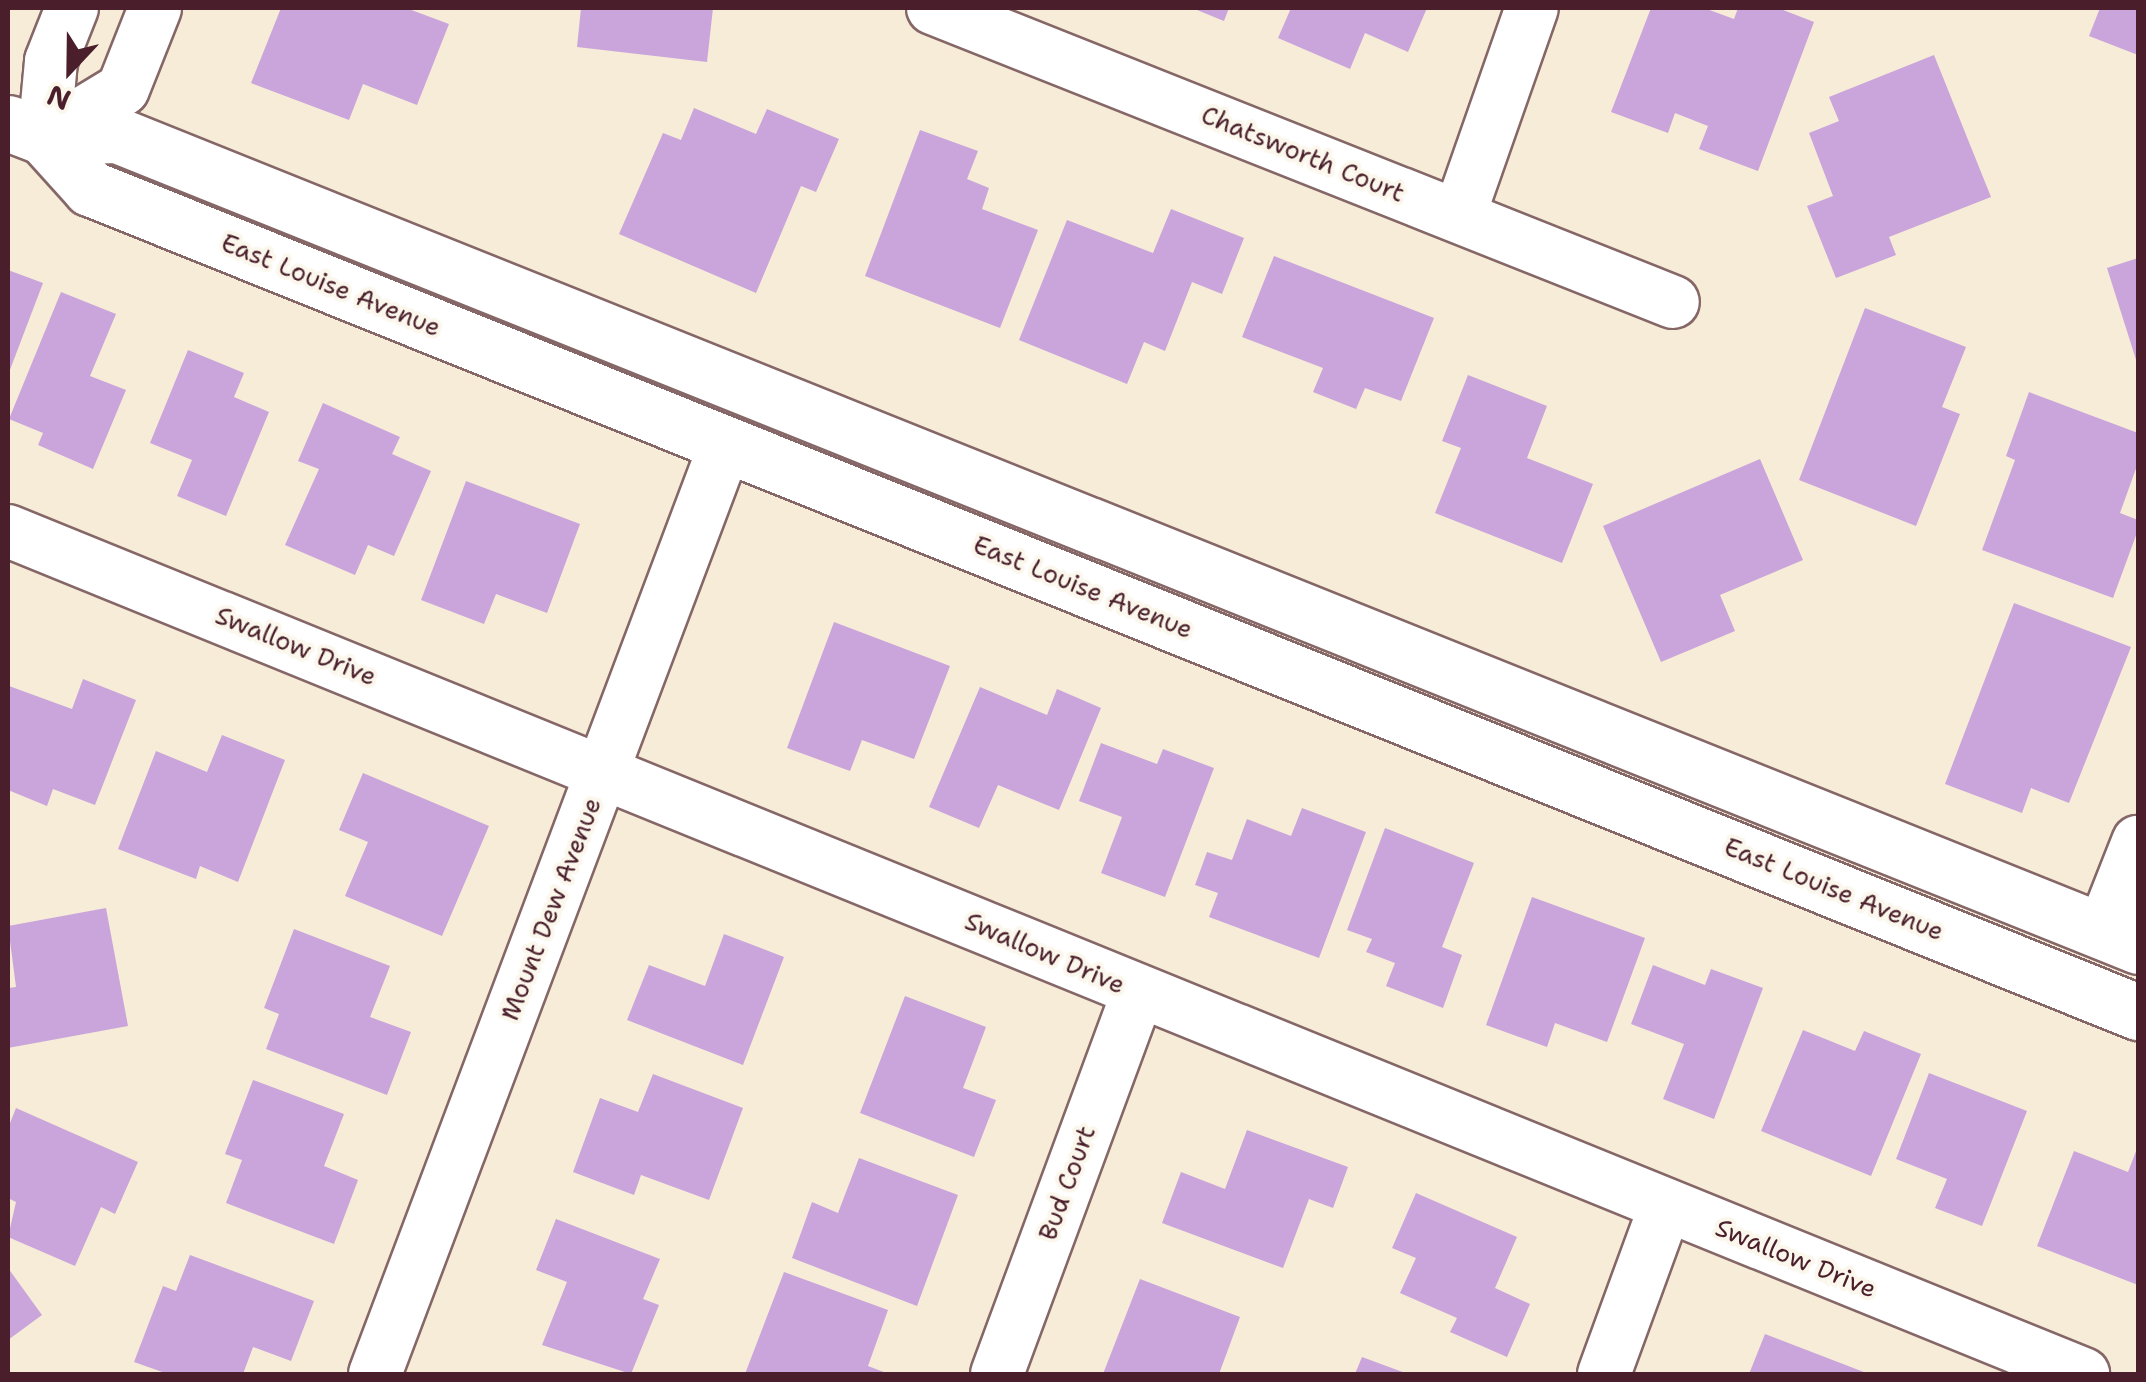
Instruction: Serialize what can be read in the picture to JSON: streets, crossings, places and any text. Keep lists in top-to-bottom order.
{
  "streets": {
    "street": [
      "Chatsworth Court",
      "East Louise Avenue",
      "Swallow Drive",
      "Mount Dew Avenue",
      "Bud Court"
    ]
  },
  "crossings": [
    ["East Louise Avenue", "Mount Dew Avenue"],
    ["Swallow Drive", "Mount Dew Avenue"],
    ["Swallow Drive", "Bud Court"]
  ],
  "north": "bottom"
}
